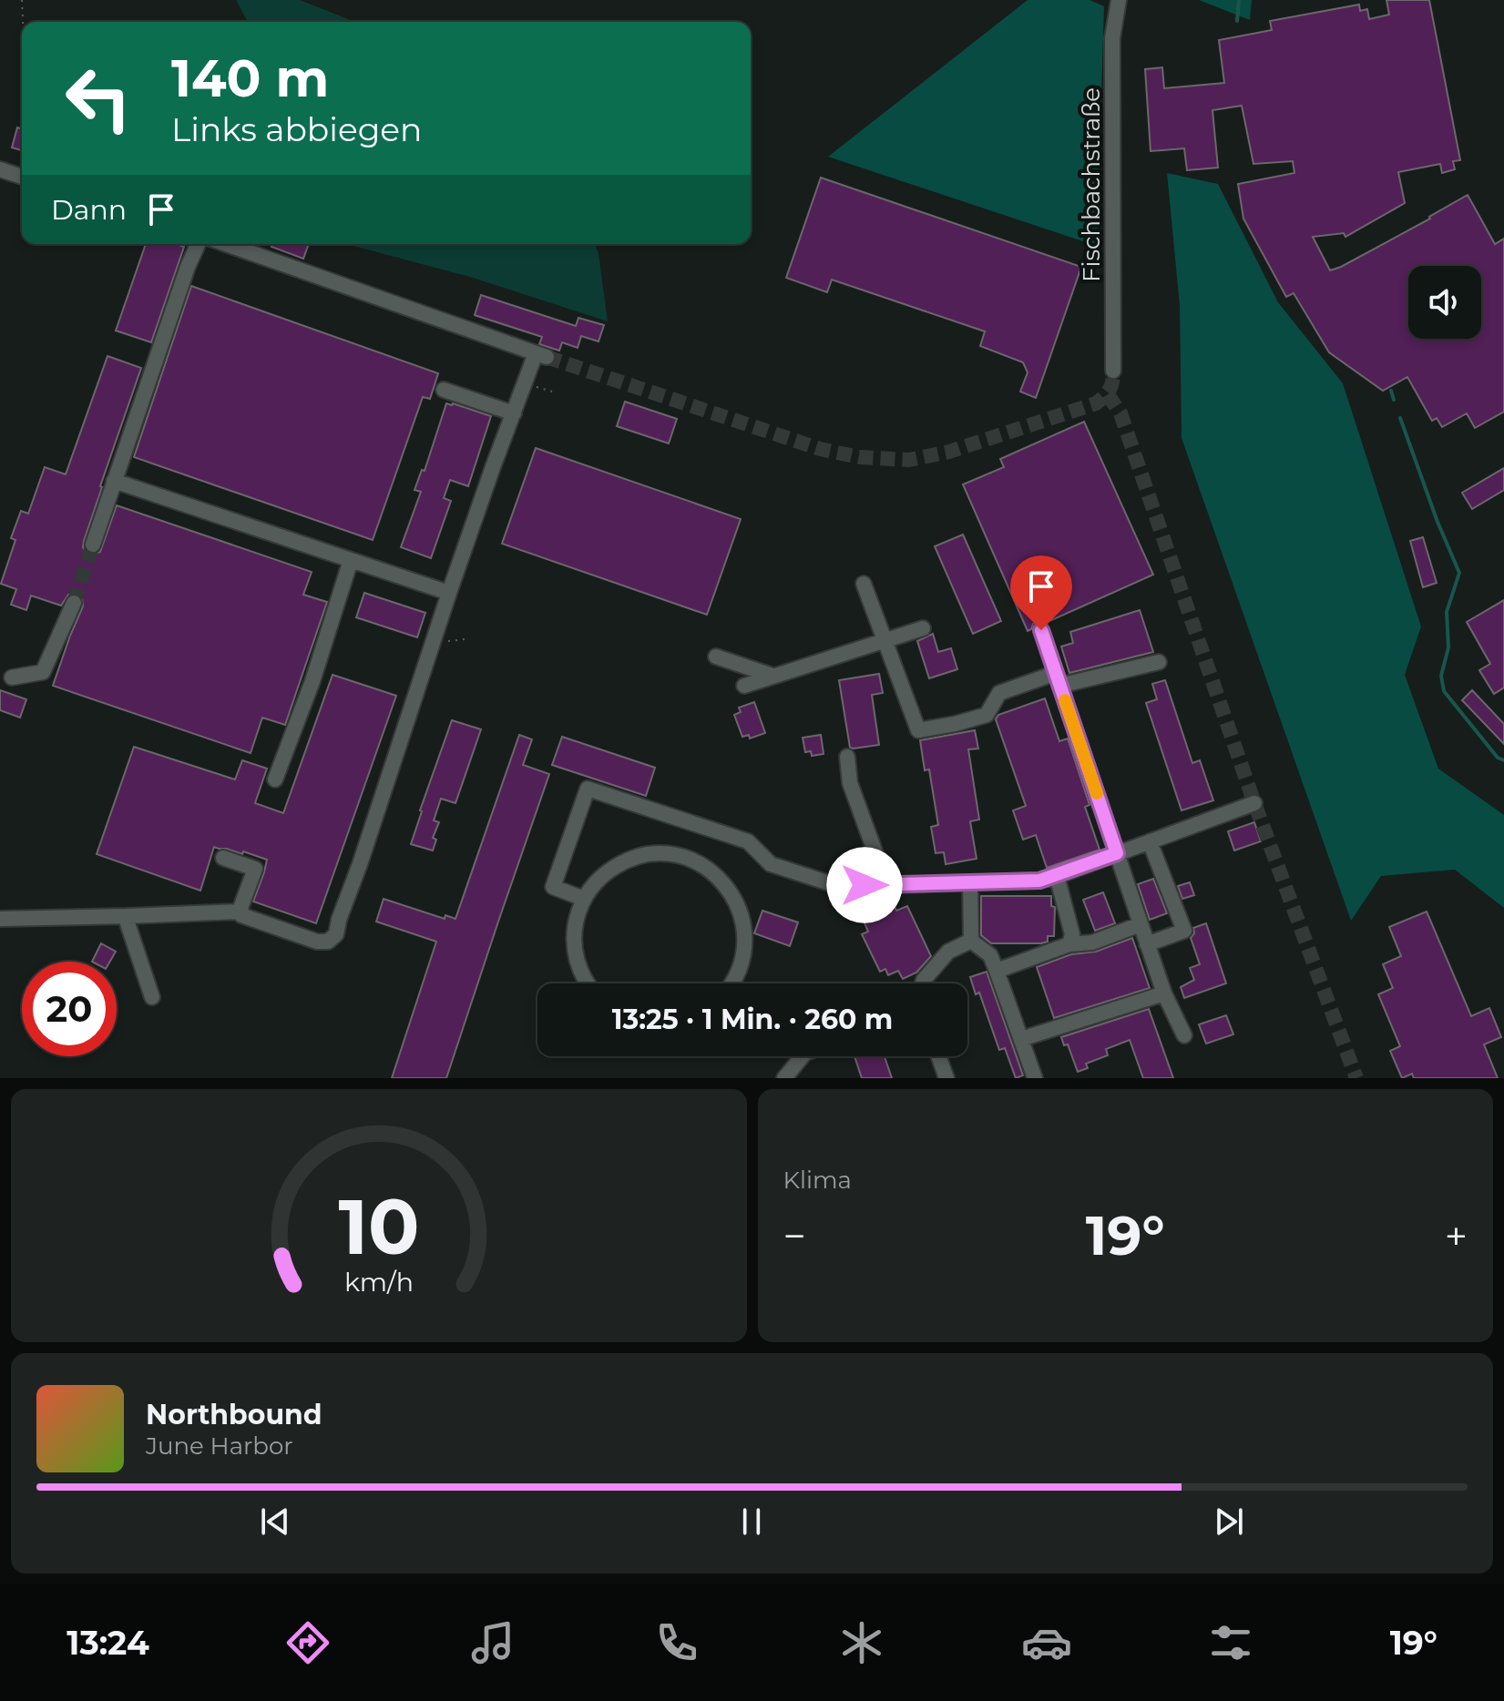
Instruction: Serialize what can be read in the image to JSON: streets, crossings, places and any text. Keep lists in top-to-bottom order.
{
  "streets": {
    "street": ["Fischbachstraße"]
  },
  "page": {
    "turn": ["140 m", "Links abbiegen"],
    "then": "Dann",
    "limit": "20",
    "trip": "13:25 · 1 Min. · 260 m",
    "tile": "Klima",
    "heat": ["−", "19°", "+"],
    "song": ["Northbound", "June Harbor"],
    "tabs": ["13:24", "19°"],
    "gauge": ["10", "km/h"]
  }
}
